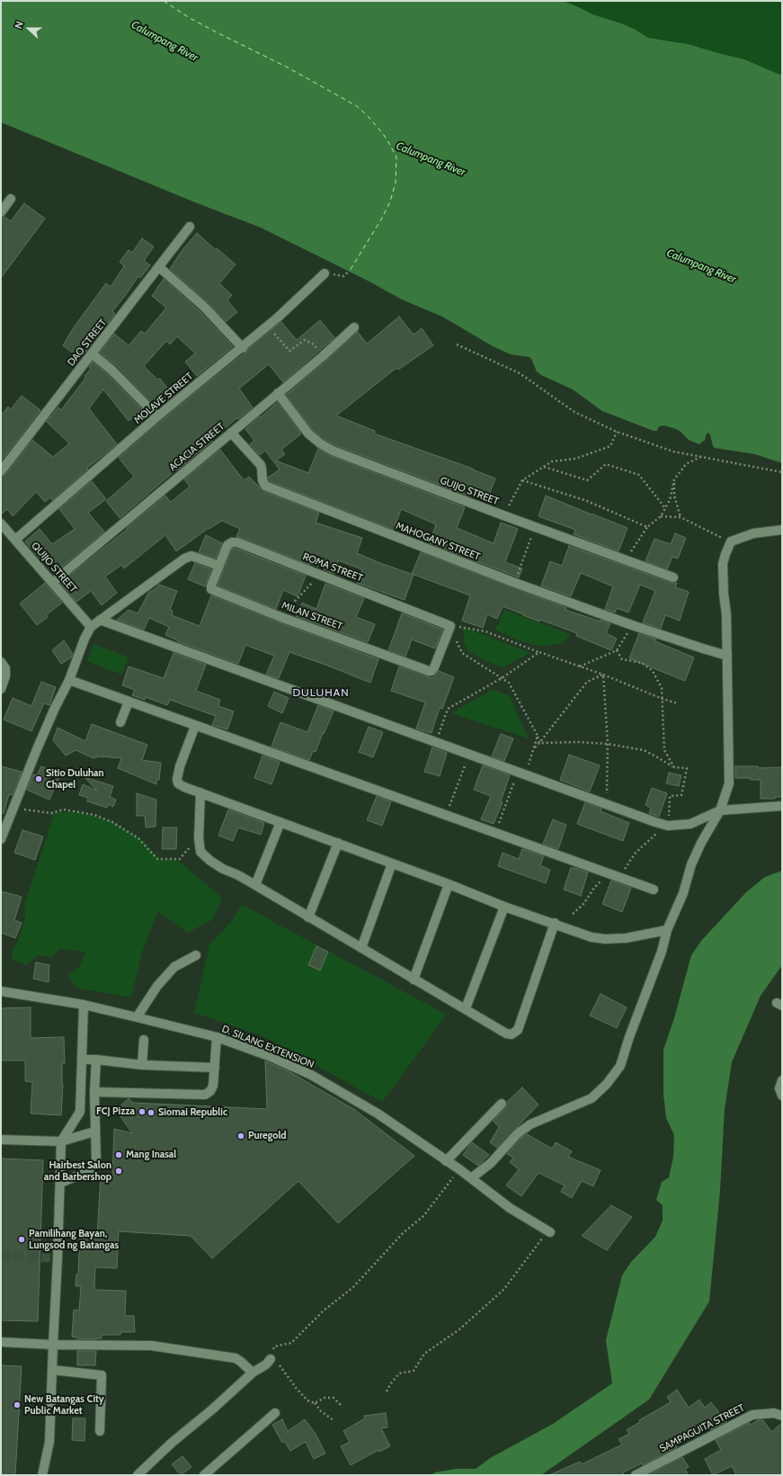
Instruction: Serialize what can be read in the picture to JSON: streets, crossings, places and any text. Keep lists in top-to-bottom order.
{
  "streets": {
    "street": [
      "DAO STREET",
      "MOLAVE STREET",
      "ACACIA STREET",
      "GUIJO STREET",
      "MAHOGANY STREET",
      "QUIJO STREET",
      "ROMA STREET",
      "MILAN STREET",
      "D. SILANG EXTENSION",
      "SAMPAGUITA STREET"
    ]
  },
  "crossings": [
    ["MOLAVE STREET", "QUIJO STREET"],
    ["ACACIA STREET", "GUIJO STREET"],
    ["ACACIA STREET", "MAHOGANY STREET"],
    ["ACACIA STREET", "QUIJO STREET"],
    ["ROMA STREET", "MILAN STREET"]
  ],
  "districts": ["DULUHAN"],
  "water": ["Calumpang River"],
  "places": [
    "Sitio Duluhan Chapel",
    "FCJ Pizza",
    "Siomai Republic",
    "Puregold",
    "Mang Inasal",
    "Hairbest Salon and Barbershop",
    "Pamilihang Bayan, Lungsod ng Batangas",
    "New Batangas City Public Market"
  ],
  "north": "left"
}
